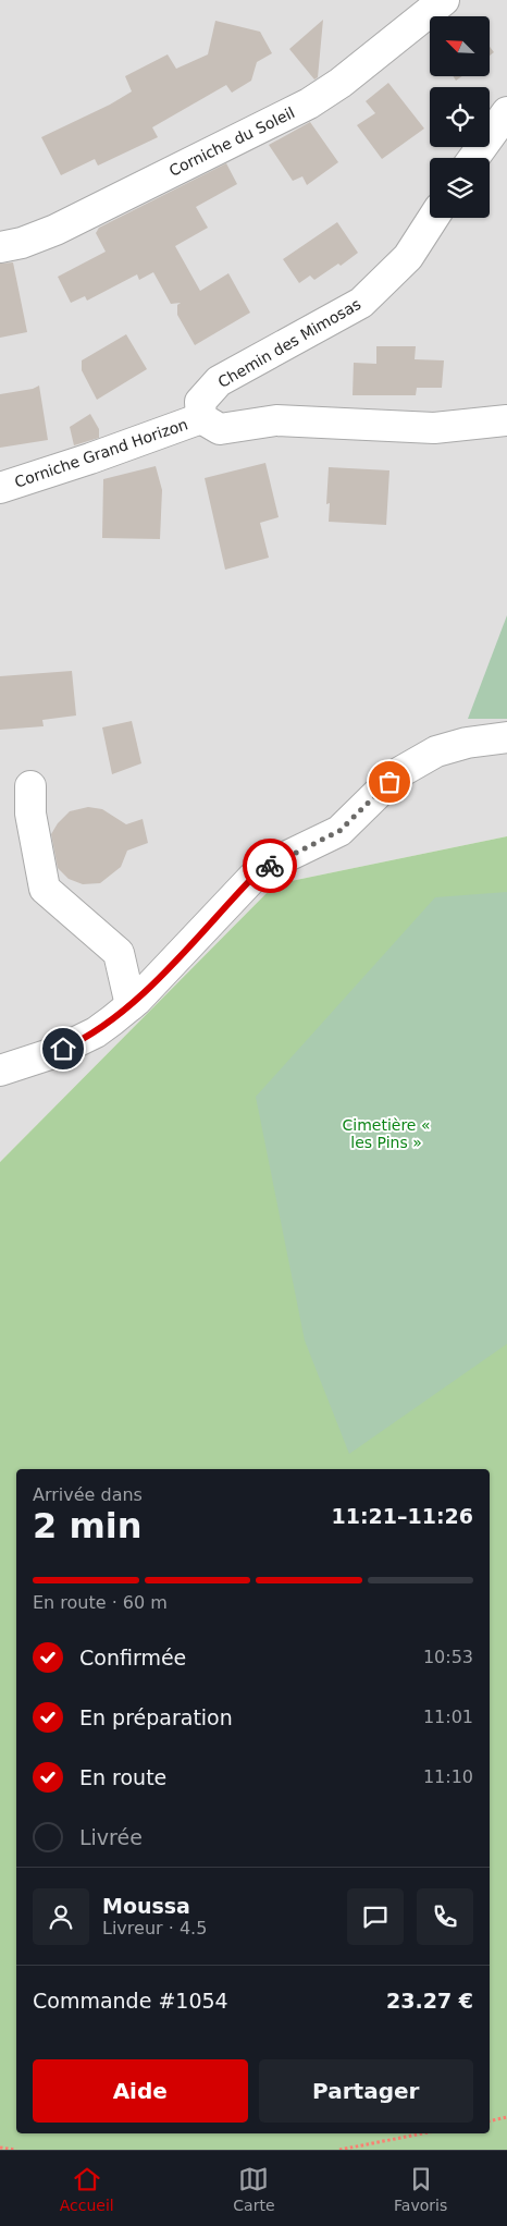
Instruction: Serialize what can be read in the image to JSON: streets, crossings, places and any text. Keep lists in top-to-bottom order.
{
  "streets": {
    "street": ["Corniche du Soleil", "Chemin des Mimosas", "Corniche Grand Horizon"]
  },
  "crossings": [
    ["Chemin des Mimosas", "Corniche Grand Horizon"]
  ],
  "parks": ["Cimetière « les Pins »"],
  "north": "top left",
  "page": {
    "heading": ["2 min", "Arrivée dans", "11:21–11:26"],
    "panel": [
      "Moussa",
      "Livreur · 4.5",
      "Commande #1054",
      "23.27 €"
    ],
    "bar": "En route · 60 m",
    "list": [
      ["Confirmée", "10:53"],
      ["En préparation", "11:01"],
      ["En route", "11:10"],
      "Livrée"
    ],
    "buttons": ["Aide", "Partager"],
    "tabs": ["Accueil", "Carte", "Favoris"]
  }
}
